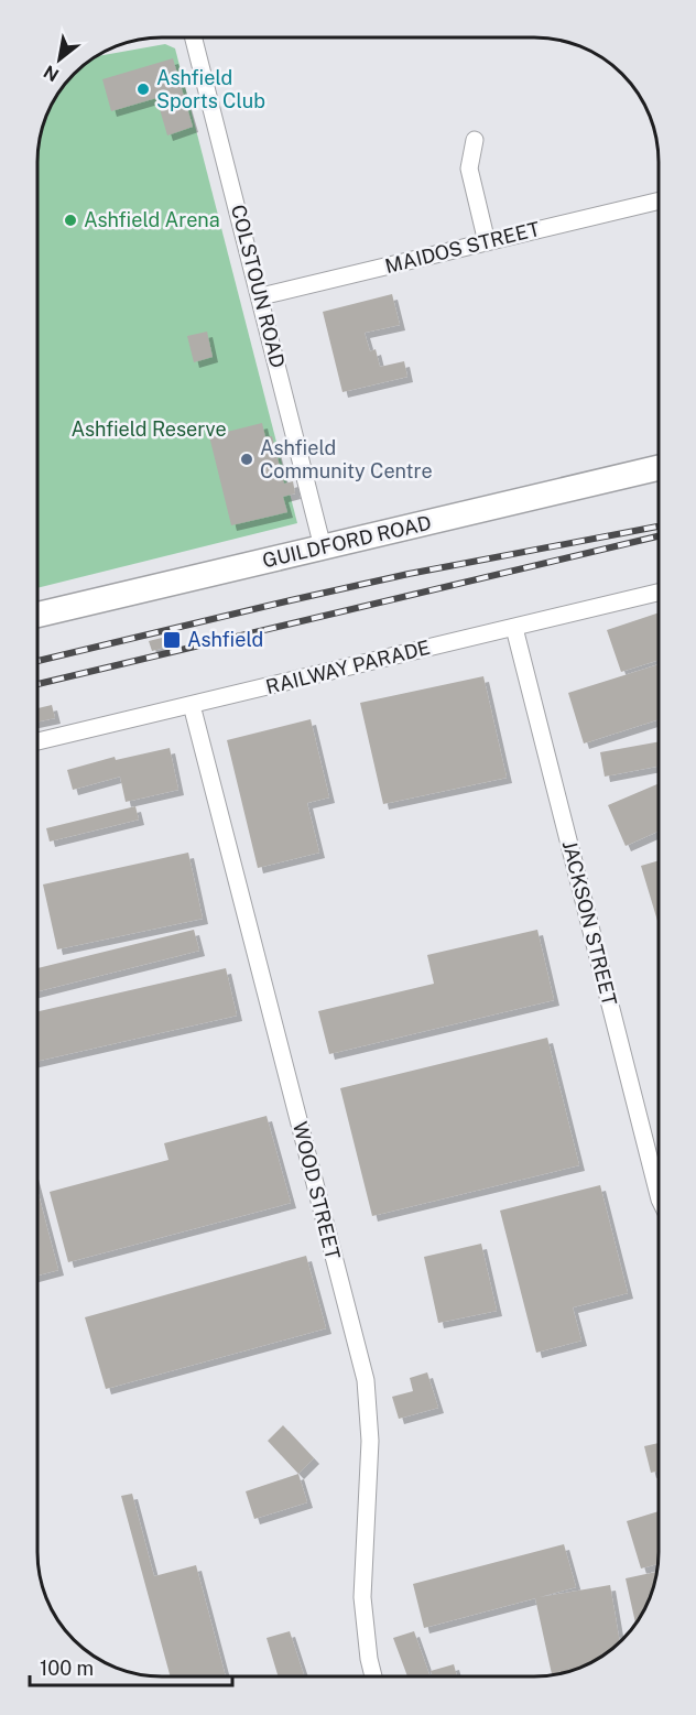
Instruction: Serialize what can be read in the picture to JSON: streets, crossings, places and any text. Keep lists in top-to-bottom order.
{
  "streets": {
    "highway": ["GUILDFORD ROAD"],
    "street": [
      "MAIDOS STREET",
      "COLSTOUN ROAD",
      "RAILWAY PARADE",
      "JACKSON STREET",
      "WOOD STREET"
    ]
  },
  "crossings": [
    ["MAIDOS STREET", "COLSTOUN ROAD"],
    ["COLSTOUN ROAD", "GUILDFORD ROAD"],
    ["RAILWAY PARADE", "JACKSON STREET"],
    ["RAILWAY PARADE", "WOOD STREET"]
  ],
  "parks": ["Ashfield Reserve"],
  "places": {
    "other": ["Ashfield Sports Club", "Ashfield Arena", "Ashfield Community Centre"],
    "transit": ["Ashfield"]
  },
  "scale_bar": "100 m",
  "north": "bottom left"
}
